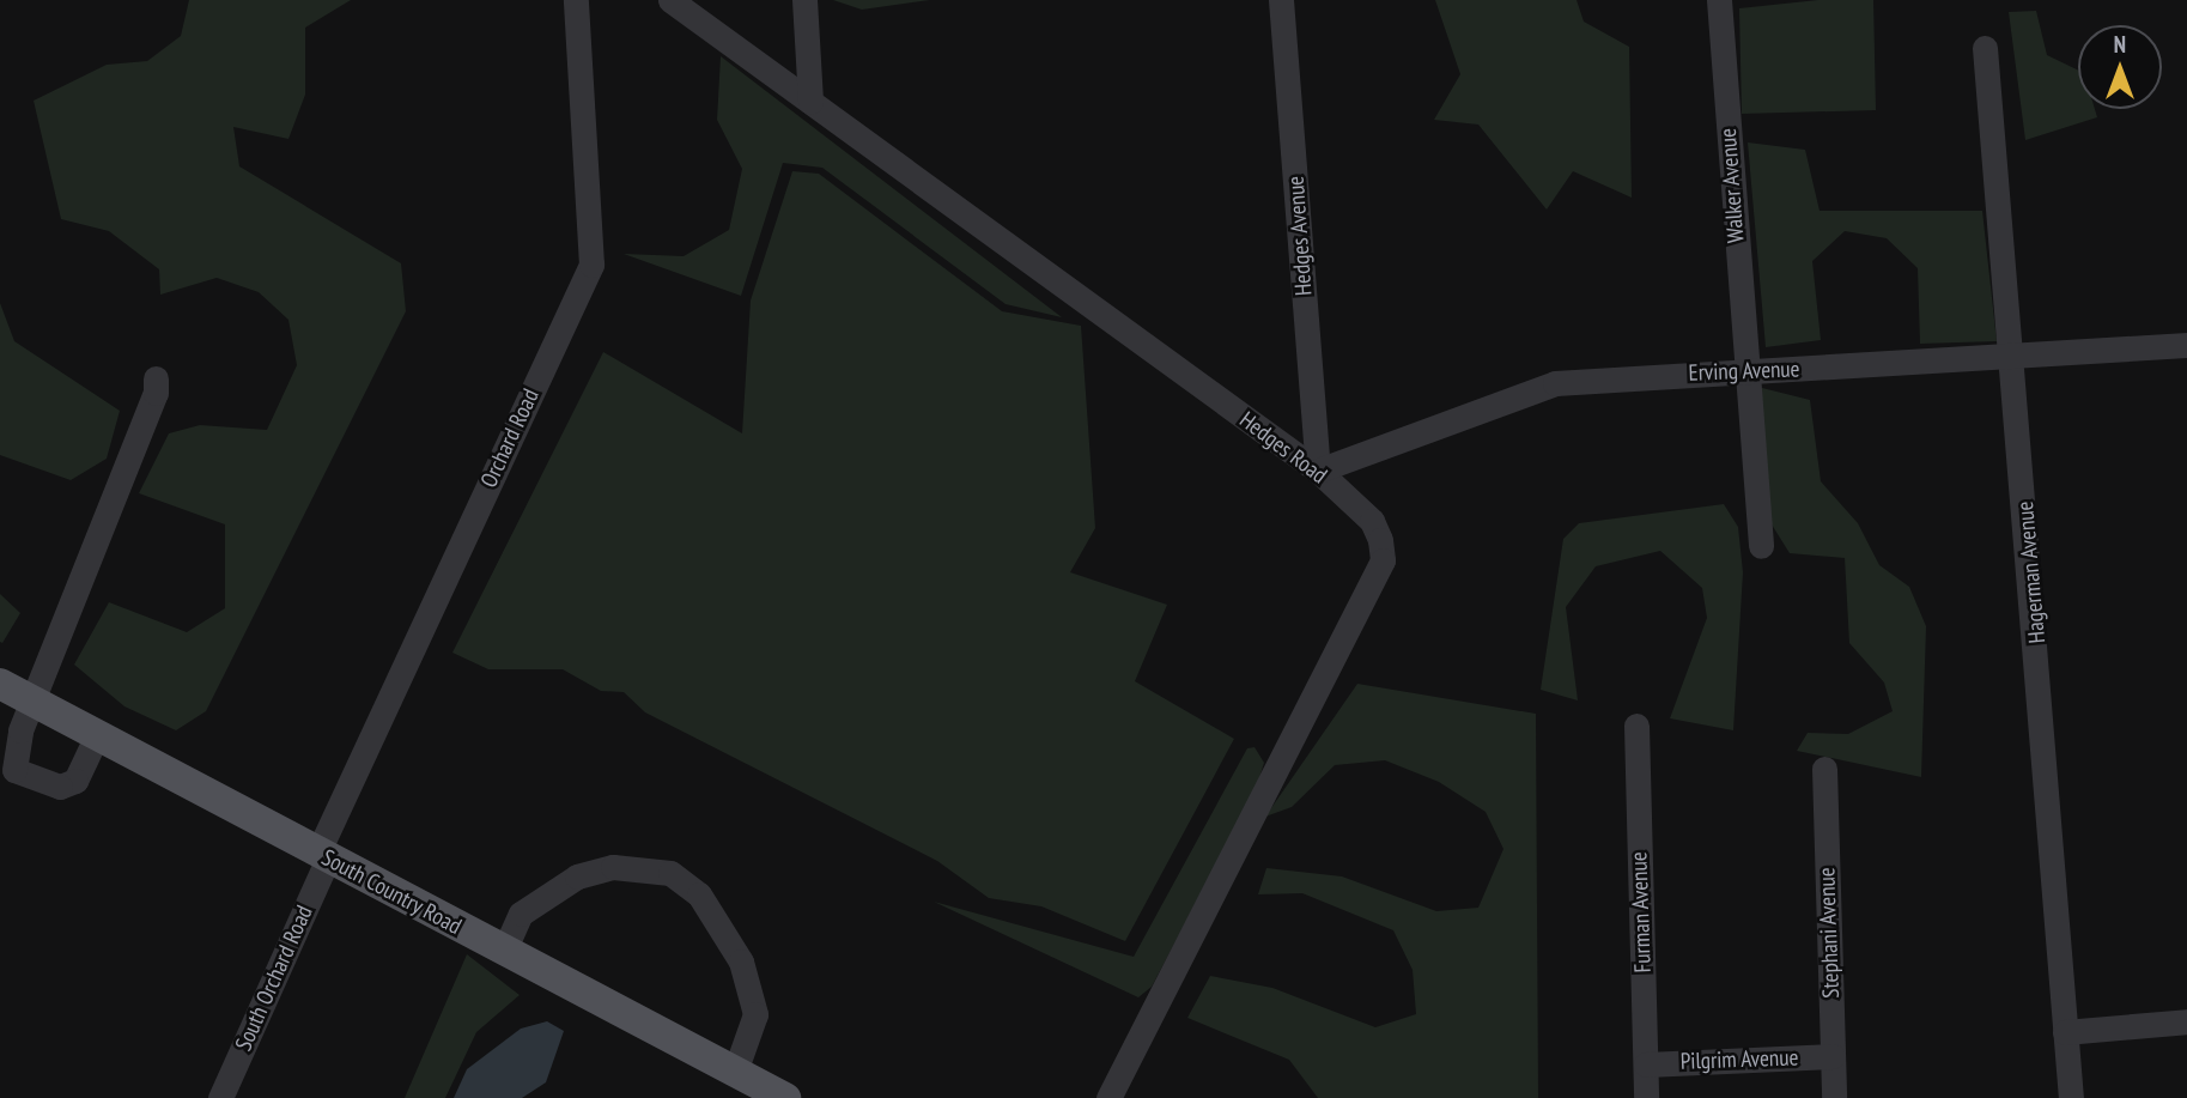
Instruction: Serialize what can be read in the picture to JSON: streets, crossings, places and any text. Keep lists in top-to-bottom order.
{
  "streets": {
    "main road": ["South Country Road"],
    "street": [
      "Walker Avenue",
      "Hedges Avenue",
      "Erving Avenue",
      "Orchard Road",
      "Hedges Road",
      "Hagerman Avenue",
      "Furman Avenue",
      "Stephani Avenue",
      "South Orchard Road",
      "Pilgrim Avenue"
    ]
  },
  "crossings": [
    ["Walker Avenue", "Erving Avenue"],
    ["Hedges Avenue", "Erving Avenue"],
    ["Hedges Avenue", "Hedges Road"],
    ["Erving Avenue", "Hedges Road"],
    ["Erving Avenue", "Hagerman Avenue"],
    ["Orchard Road", "South Country Road"],
    ["Orchard Road", "South Orchard Road"],
    ["South Country Road", "South Orchard Road"],
    ["Furman Avenue", "Pilgrim Avenue"],
    ["Stephani Avenue", "Pilgrim Avenue"]
  ],
  "north": "top"
}
